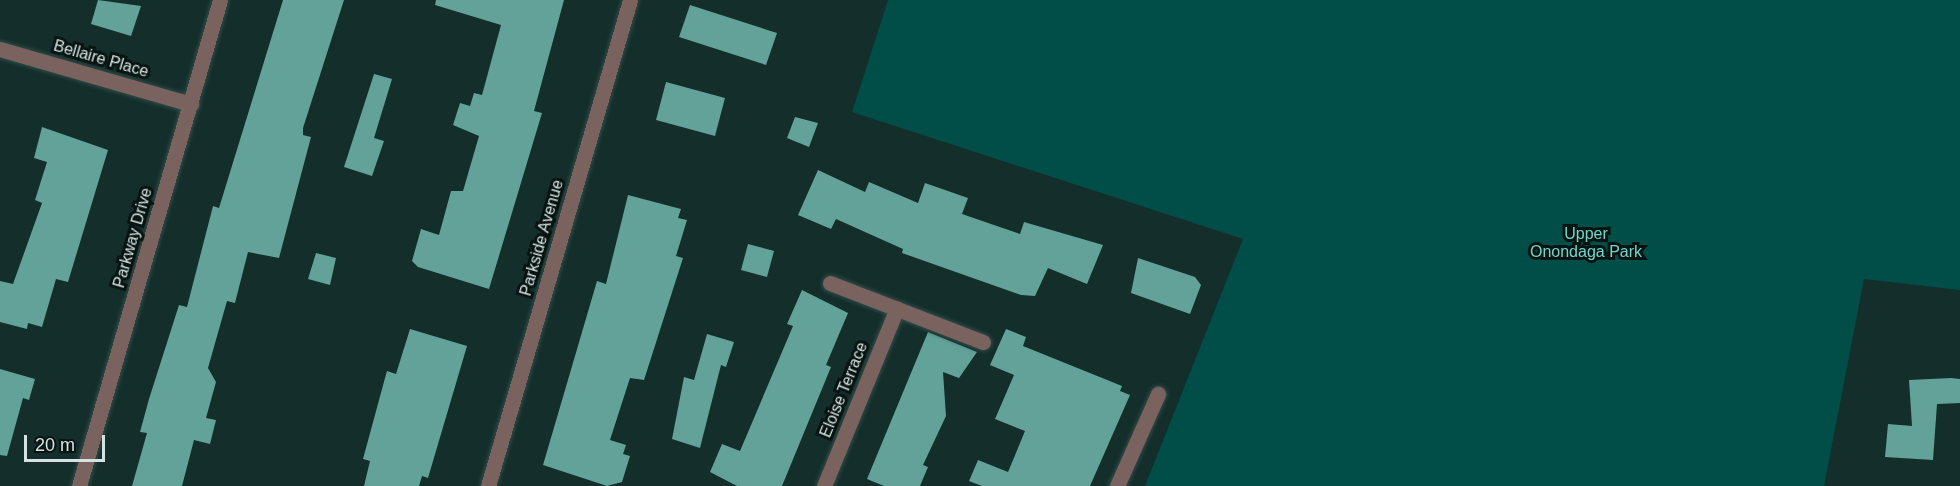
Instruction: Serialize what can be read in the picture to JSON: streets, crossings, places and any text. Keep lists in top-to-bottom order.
{
  "streets": {
    "street": [
      "Bellaire Place",
      "Parkway Drive",
      "Parkside Avenue",
      "Eloise Terrace"
    ]
  },
  "crossings": [
    ["Bellaire Place", "Parkway Drive"]
  ],
  "parks": ["Upper Onondaga Park"],
  "scale_bar": "20 m"
}
